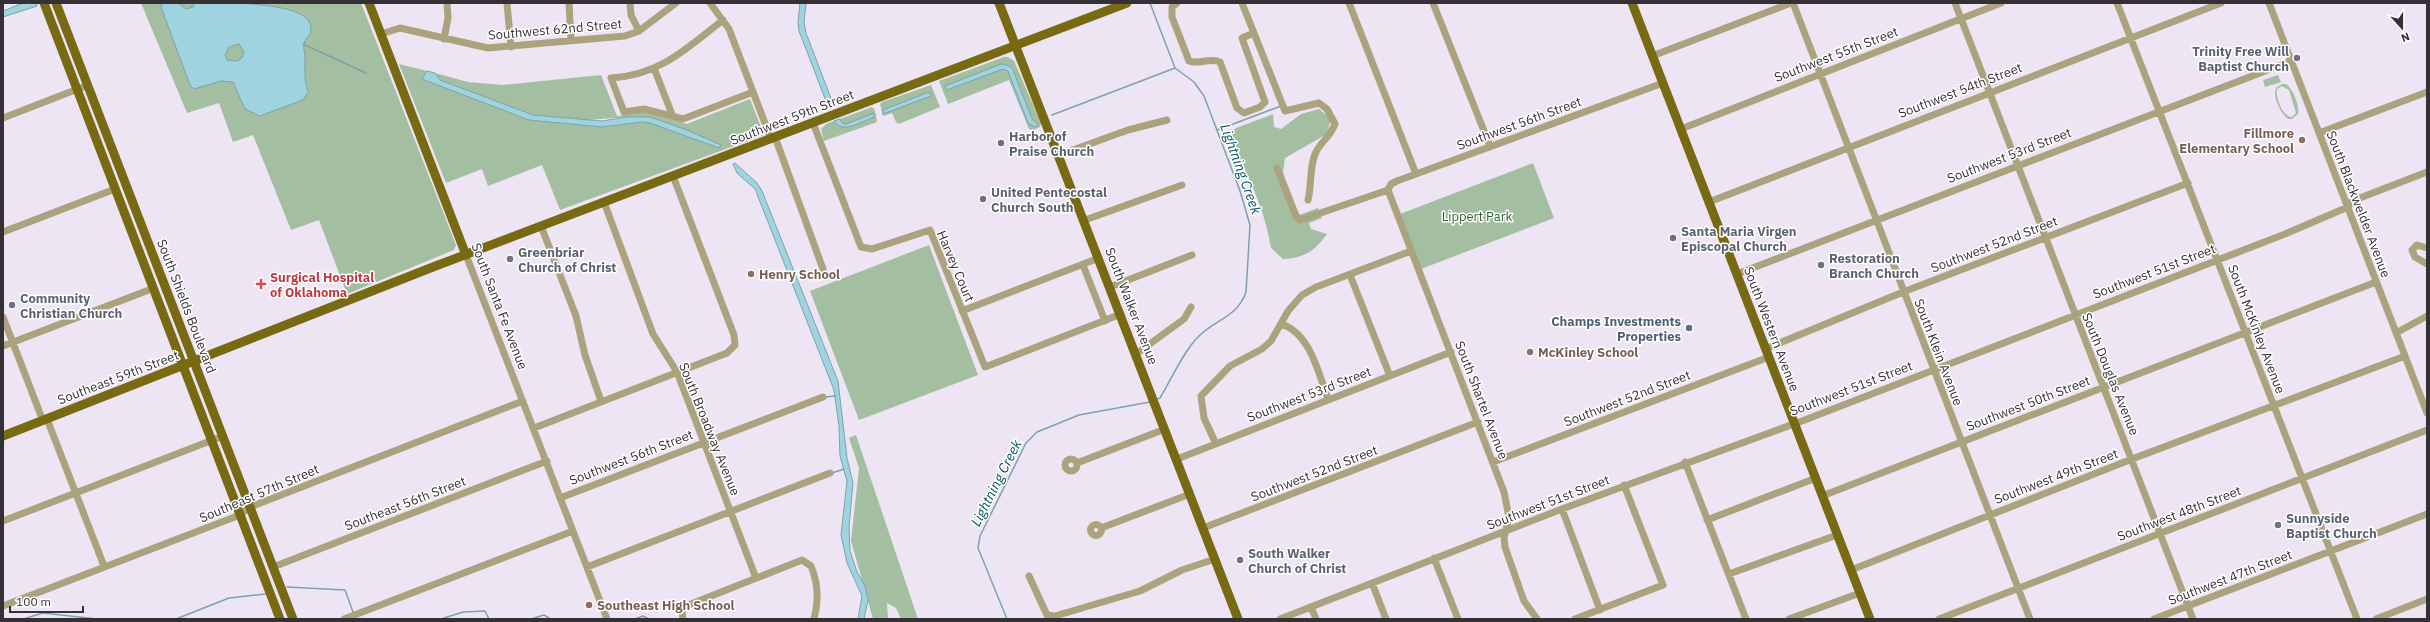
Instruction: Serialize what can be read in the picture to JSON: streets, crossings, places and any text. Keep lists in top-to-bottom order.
{
  "streets": {
    "main road": [
      "Southwest 59th Street",
      "South Shields Boulevard",
      "South Santa Fe Avenue",
      "South Walker Avenue",
      "South Western Avenue",
      "Southeast 59th Street"
    ],
    "street": [
      "Southwest 62nd Street",
      "Southwest 55th Street",
      "Southwest 54th Street",
      "Southwest 56th Street",
      "Southwest 53rd Street",
      "South Blackwelder Avenue",
      "Southwest 52nd Street",
      "Harvey Court",
      "Southwest 51st Street",
      "South McKinley Avenue",
      "South Klein Avenue",
      "South Douglas Avenue",
      "South Shartel Avenue",
      "Southwest 50th Street",
      "South Broadway Avenue",
      "Southwest 49th Street",
      "Southeast 57th Street",
      "Southeast 56th Street",
      "Southwest 48th Street",
      "Southwest 47th Street"
    ]
  },
  "crossings": [
    ["Southwest 62nd Street", "South Santa Fe Avenue"],
    ["Southwest 55th Street", "South Western Avenue"],
    ["Southwest 55th Street", "South Klein Avenue"],
    ["Southwest 55th Street", "South Douglas Avenue"],
    ["Southwest 54th Street", "South Western Avenue"],
    ["Southwest 54th Street", "South McKinley Avenue"],
    ["Southwest 54th Street", "South Klein Avenue"],
    ["Southwest 54th Street", "South Douglas Avenue"],
    ["Southwest 59th Street", "Harvey Court"],
    ["Southwest 59th Street", "South Santa Fe Avenue"],
    ["Southwest 59th Street", "South Walker Avenue"],
    ["Southwest 59th Street", "Southeast 59th Street"],
    ["Southwest 59th Street", "South Broadway Avenue"],
    ["Southwest 56th Street", "South Santa Fe Avenue"],
    ["Southwest 56th Street", "South Western Avenue"],
    ["Southwest 56th Street", "South Shartel Avenue"],
    ["Southwest 56th Street", "South Broadway Avenue"],
    ["Southwest 53rd Street", "South Blackwelder Avenue"],
    ["Southwest 53rd Street", "South Walker Avenue"],
    ["Southwest 53rd Street", "South Western Avenue"],
    ["Southwest 53rd Street", "South McKinley Avenue"],
    ["Southwest 53rd Street", "South Klein Avenue"],
    ["Southwest 53rd Street", "South Douglas Avenue"],
    ["Southwest 53rd Street", "South Shartel Avenue"],
    ["South Blackwelder Avenue", "Southwest 51st Street"],
    ["South Blackwelder Avenue", "Southwest 50th Street"],
    ["South Blackwelder Avenue", "Southwest 49th Street"],
    ["Southwest 52nd Street", "South Walker Avenue"],
    ["Southwest 52nd Street", "South Western Avenue"],
    ["Southwest 52nd Street", "South McKinley Avenue"],
    ["Southwest 52nd Street", "South Klein Avenue"],
    ["Southwest 52nd Street", "South Douglas Avenue"],
    ["Southwest 52nd Street", "South Shartel Avenue"],
    ["Southwest 51st Street", "South Western Avenue"],
    ["Southwest 51st Street", "South McKinley Avenue"],
    ["Southwest 51st Street", "South Klein Avenue"],
    ["Southwest 51st Street", "South Douglas Avenue"],
    ["Southwest 51st Street", "South Shartel Avenue"],
    ["South Shields Boulevard", "Southeast 59th Street"],
    ["South Shields Boulevard", "Southeast 57th Street"],
    ["South Shields Boulevard", "Southeast 56th Street"],
    ["South Santa Fe Avenue", "Southeast 59th Street"],
    ["South Santa Fe Avenue", "Southeast 57th Street"],
    ["South Santa Fe Avenue", "Southeast 56th Street"],
    ["South Western Avenue", "Southwest 50th Street"],
    ["South Western Avenue", "Southwest 49th Street"],
    ["South McKinley Avenue", "Southwest 50th Street"],
    ["South McKinley Avenue", "Southwest 49th Street"],
    ["South McKinley Avenue", "Southwest 48th Street"],
    ["South McKinley Avenue", "Southwest 47th Street"],
    ["South Klein Avenue", "Southwest 50th Street"],
    ["South Klein Avenue", "Southwest 49th Street"],
    ["South Klein Avenue", "Southwest 48th Street"],
    ["South Douglas Avenue", "Southwest 50th Street"],
    ["South Douglas Avenue", "Southwest 49th Street"],
    ["South Douglas Avenue", "Southwest 48th Street"],
    ["South Douglas Avenue", "Southwest 47th Street"]
  ],
  "water": ["Lightning Creek"],
  "parks": ["Lippert Park"],
  "places": {
    "other": [
      "Trinity Free Will Baptist Church",
      "Fillmore Elementary School",
      "Harbor of Praise Church",
      "United Pentecostal Church South",
      "Santa Maria Virgen Episcopal Church",
      "Greenbriar Church of Christ",
      "Restoration Branch Church",
      "Henry School",
      "Community Christian Church",
      "Champs Investments Properties",
      "McKinley School",
      "Sunnyside Baptist Church",
      "South Walker Church of Christ",
      "Southeast High School"
    ],
    "health": ["Surgical Hospital of Oklahoma"]
  },
  "scale_bar": "100 m",
  "north": "bottom"
}
